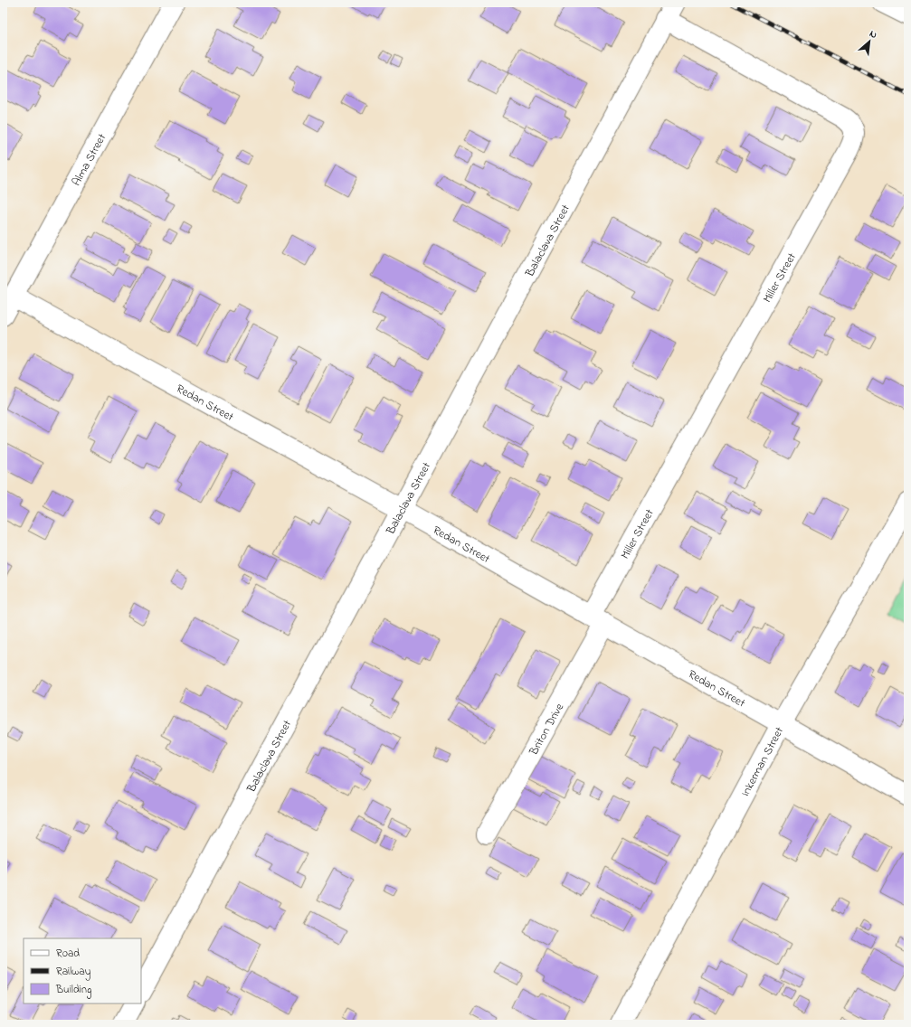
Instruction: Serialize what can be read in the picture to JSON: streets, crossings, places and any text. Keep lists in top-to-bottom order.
{
  "streets": {
    "street": [
      "Alma Street",
      "Balaclava Street",
      "Miller Street",
      "Redan Street",
      "Briton Drive",
      "Inkerman Street"
    ]
  },
  "crossings": [
    ["Alma Street", "Redan Street"],
    ["Balaclava Street", "Miller Street"],
    ["Balaclava Street", "Redan Street"],
    ["Miller Street", "Redan Street"],
    ["Miller Street", "Briton Drive"],
    ["Redan Street", "Briton Drive"],
    ["Redan Street", "Inkerman Street"]
  ],
  "legend": ["Road", "Railway", "Building"],
  "north": "top right"
}
